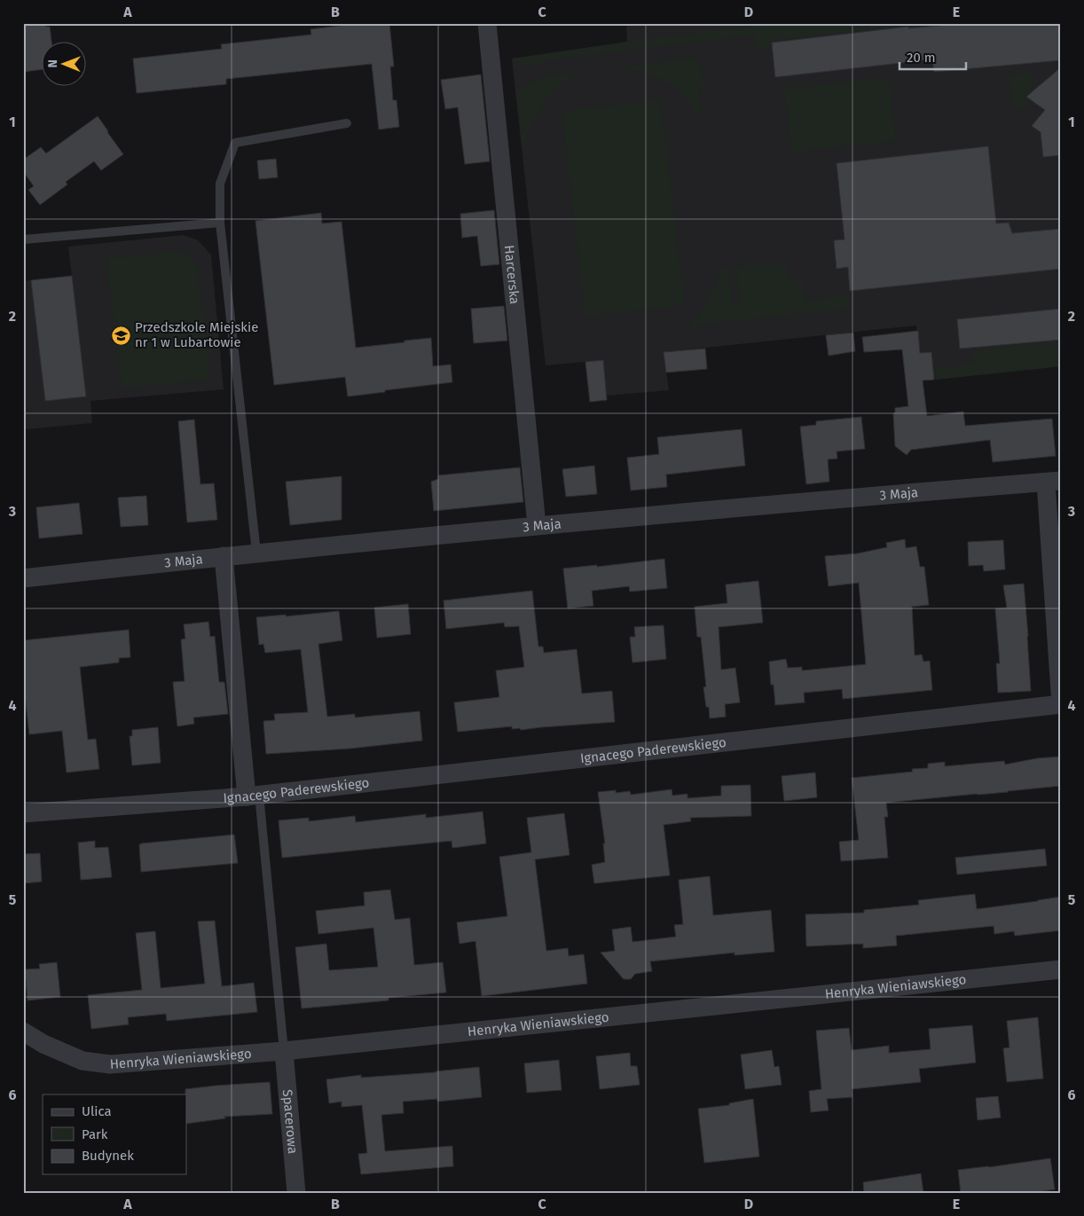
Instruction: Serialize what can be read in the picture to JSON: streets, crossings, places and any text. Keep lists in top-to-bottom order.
{
  "streets": {
    "street": [
      "Harcerska",
      "3 Maja",
      "Ignacego Paderewskiego",
      "Henryka Wieniawskiego",
      "Spacerowa"
    ]
  },
  "crossings": [
    ["Harcerska", "3 Maja"],
    ["3 Maja", "Ignacego Paderewskiego"],
    ["Henryka Wieniawskiego", "Spacerowa"]
  ],
  "places": {
    "school or university": ["Przedszkole Miejskie nr 1 w Lubartowie"]
  },
  "legend": ["Ulica", "Park", "Budynek"],
  "scale_bar": "20 m",
  "north": "left",
  "grid": {
    "columns": [
      "A",
      "B",
      "C",
      "D",
      "E"
    ],
    "rows": [
      "1",
      "2",
      "3",
      "4",
      "5",
      "6"
    ]
  }
}
